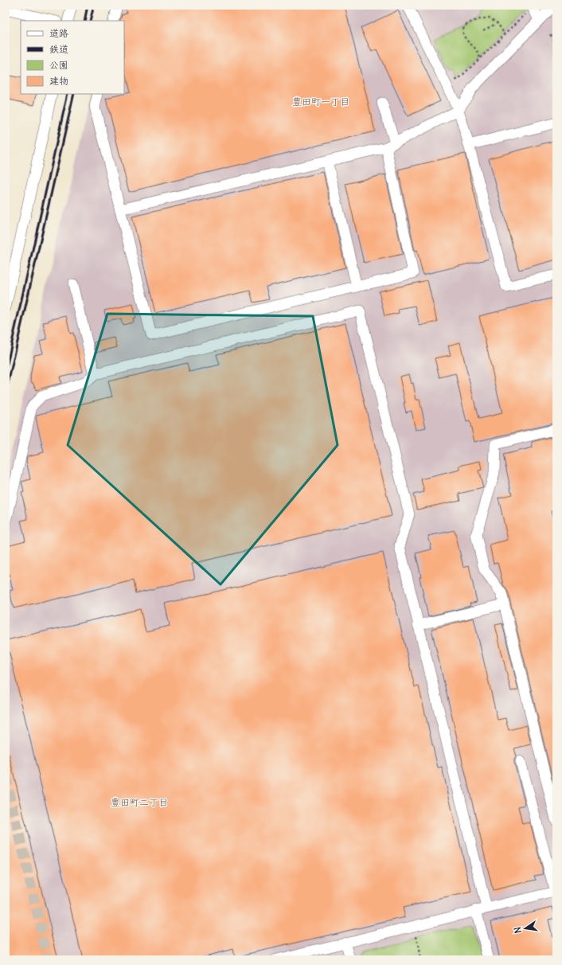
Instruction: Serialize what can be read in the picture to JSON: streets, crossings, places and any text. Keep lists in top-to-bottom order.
{
  "districts": ["豊田町一丁目", "豊田町二丁目"],
  "legend": [
    "道路",
    "鉄道",
    "公園",
    "建物"
  ],
  "north": "left"
}
